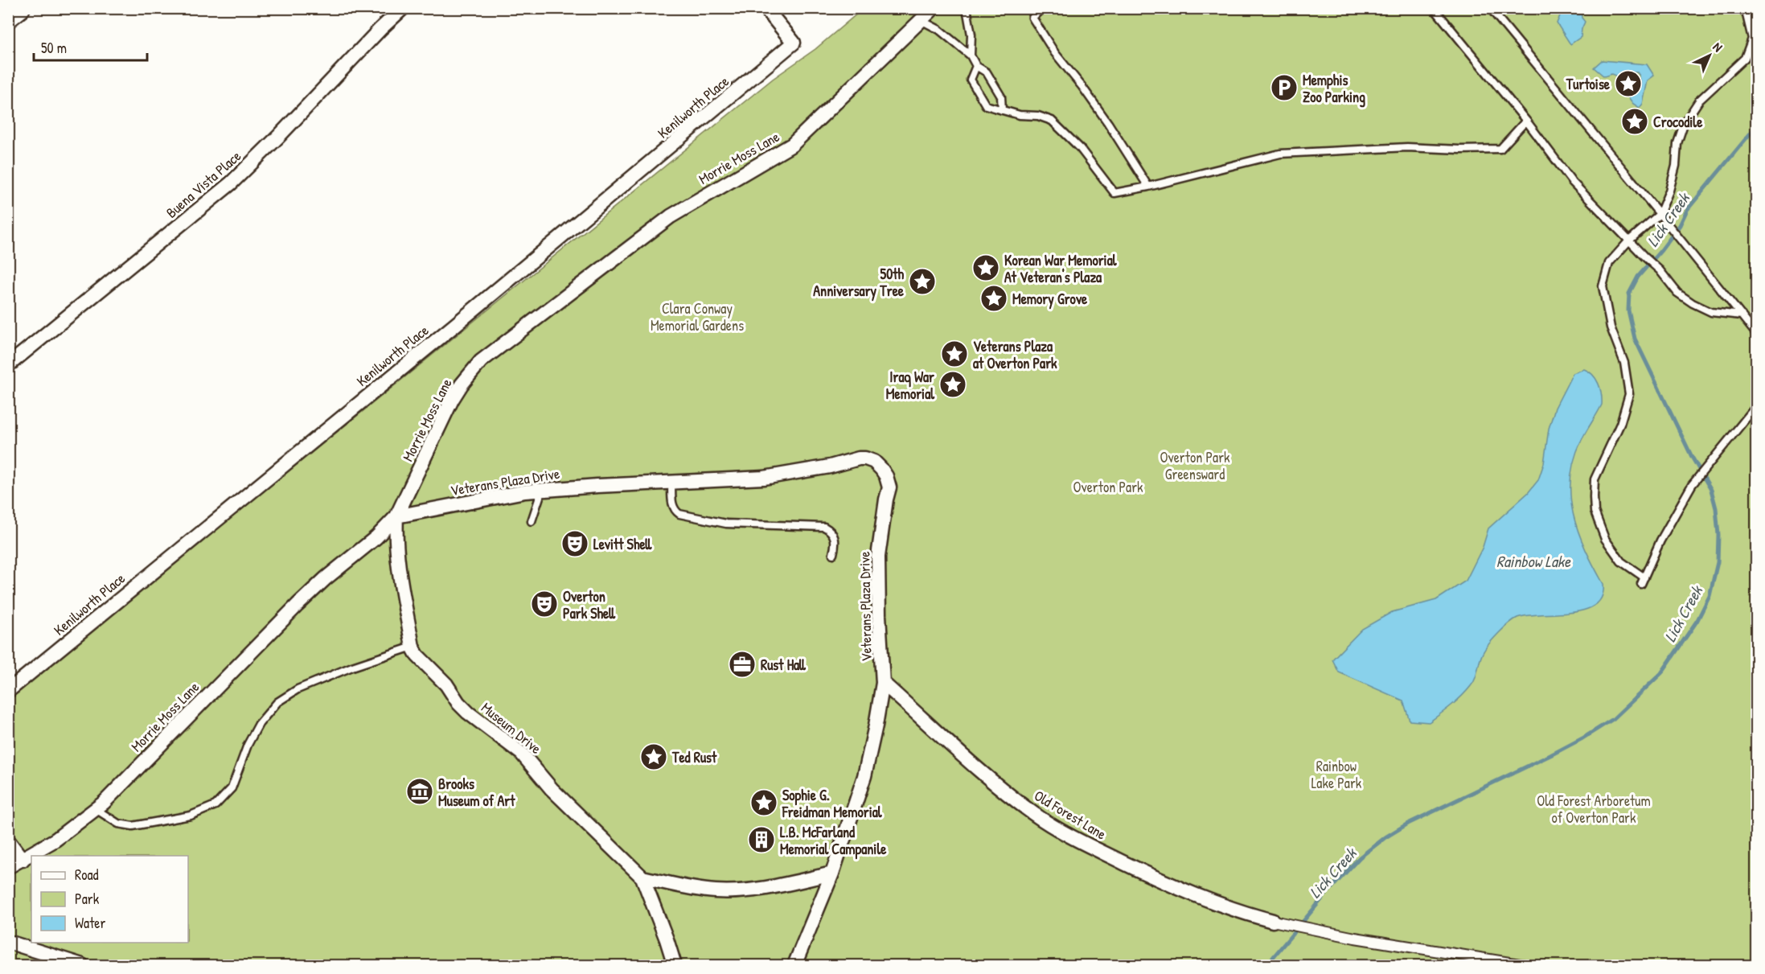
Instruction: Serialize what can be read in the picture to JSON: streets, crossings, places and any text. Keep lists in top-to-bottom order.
{
  "streets": {
    "street": [
      "Kenilworth Place",
      "Morrie Moss Lane",
      "Buena Vista Place",
      "Veterans Plaza Drive",
      "Museum Drive",
      "Old Forest Lane"
    ]
  },
  "crossings": [
    ["Morrie Moss Lane", "Veterans Plaza Drive"],
    ["Morrie Moss Lane", "Museum Drive"],
    ["Veterans Plaza Drive", "Museum Drive"],
    ["Veterans Plaza Drive", "Old Forest Lane"]
  ],
  "water": ["Lick Creek", "Rainbow Lake"],
  "parks": [
    "Clara Conway Memorial Gardens",
    "Overton Park Greensward",
    "Overton Park",
    "Rainbow Lake Park",
    "Old Forest Arboretum of Overton Park"
  ],
  "places": {
    "place": [
      "Turtoise",
      "Crocodile",
      "Korean War Memorial At Veteran's Plaza",
      "50th Anniversary Tree",
      "Memory Grove",
      "Veterans Plaza at Overton Park",
      "Iraq War Memorial",
      "Ted Rust",
      "Sophie G. Freidman Memorial"
    ],
    "parking": ["Memphis Zoo Parking"],
    "theatre": ["Levitt Shell", "Overton Park Shell"],
    "office": ["Rust Hall"],
    "museum": ["Brooks Museum of Art"],
    "building": ["L.B. McFarland Memorial Campanile"]
  },
  "legend": ["Road", "Park", "Water"],
  "scale_bar": "50 m",
  "north": "top right"
}
